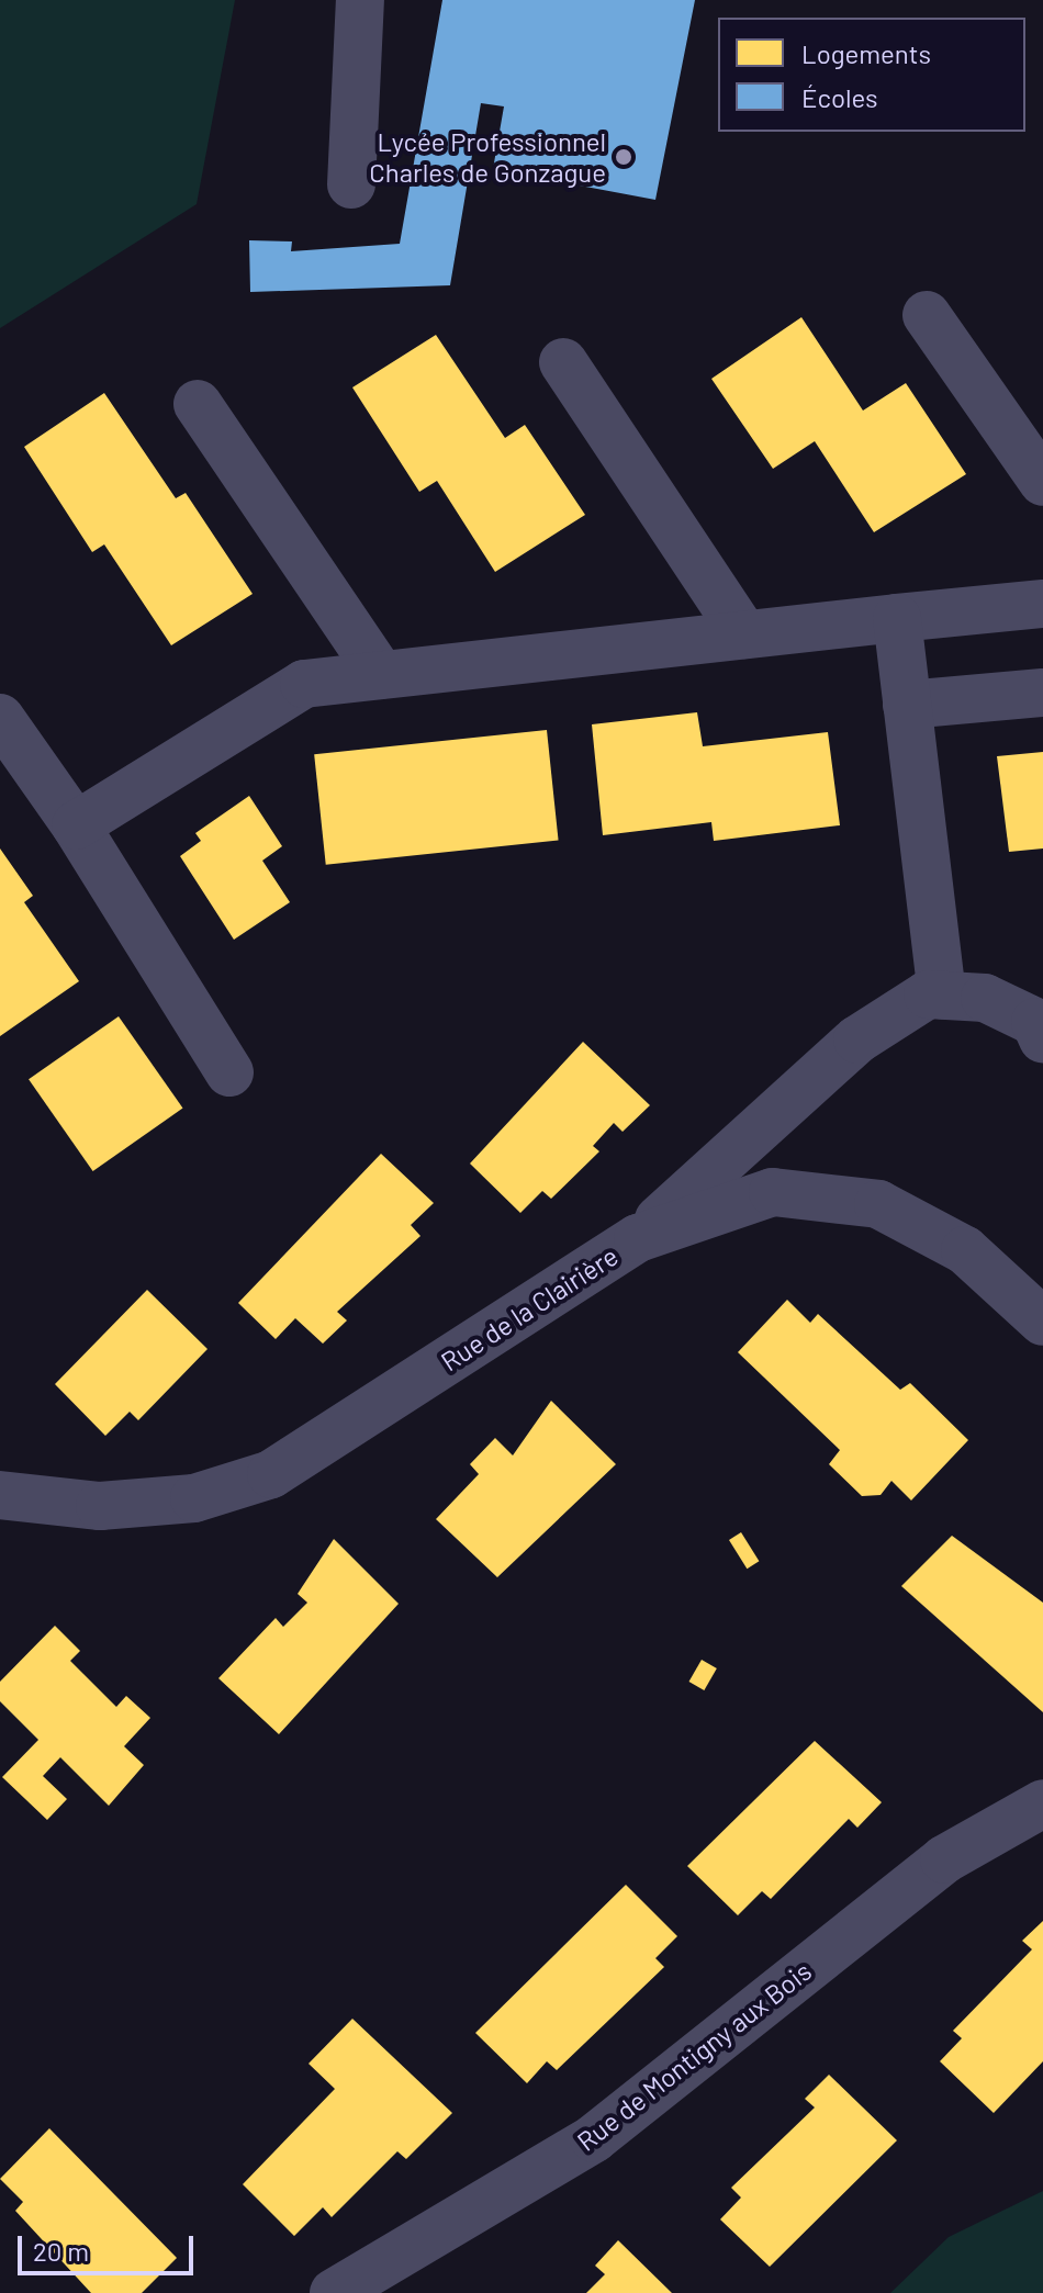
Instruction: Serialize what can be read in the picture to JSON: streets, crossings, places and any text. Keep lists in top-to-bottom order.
{
  "streets": {
    "street": ["Rue de la Clairière", "Rue de Montigny aux Bois"]
  },
  "places": ["Lycée Professionnel Charles de Gonzague"],
  "legend": ["Logements", "Écoles"],
  "scale_bar": "20 m"
}
